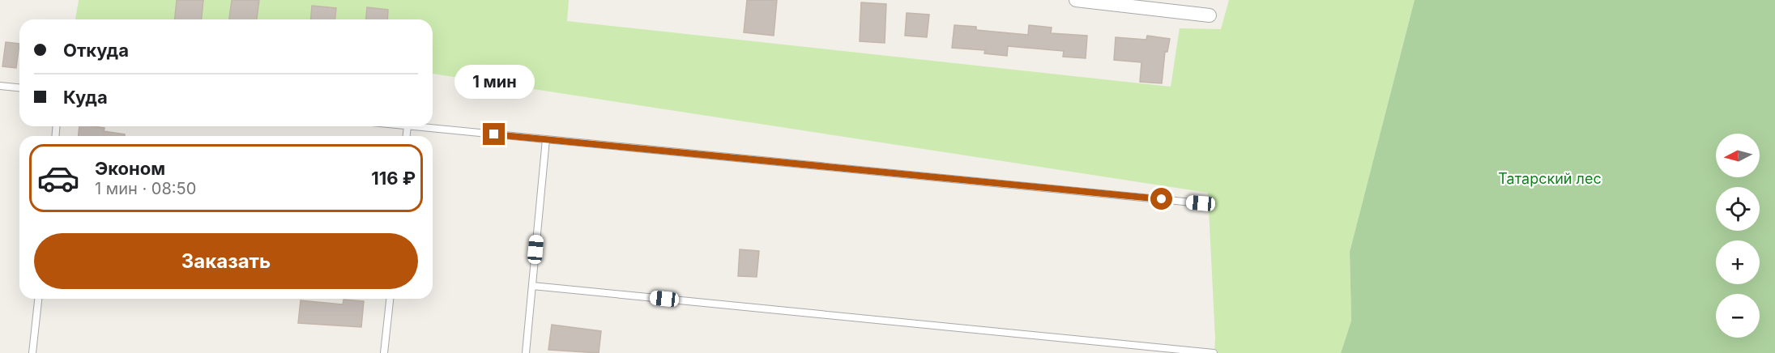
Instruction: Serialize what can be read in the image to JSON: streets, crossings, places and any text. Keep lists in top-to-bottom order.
{
  "parks": ["Татарский лес"],
  "north": "left",
  "page": {
    "banner": ["Откуда", "Куда"],
    "bubble": "1 мин",
    "map_buttons": ["+", "−"],
    "list": [
      {
        "name": "Эконом",
        "note": "1 мин · 08:50",
        "value": "116 ₽"
      }
    ],
    "buttons": "Заказать"
  }
}
